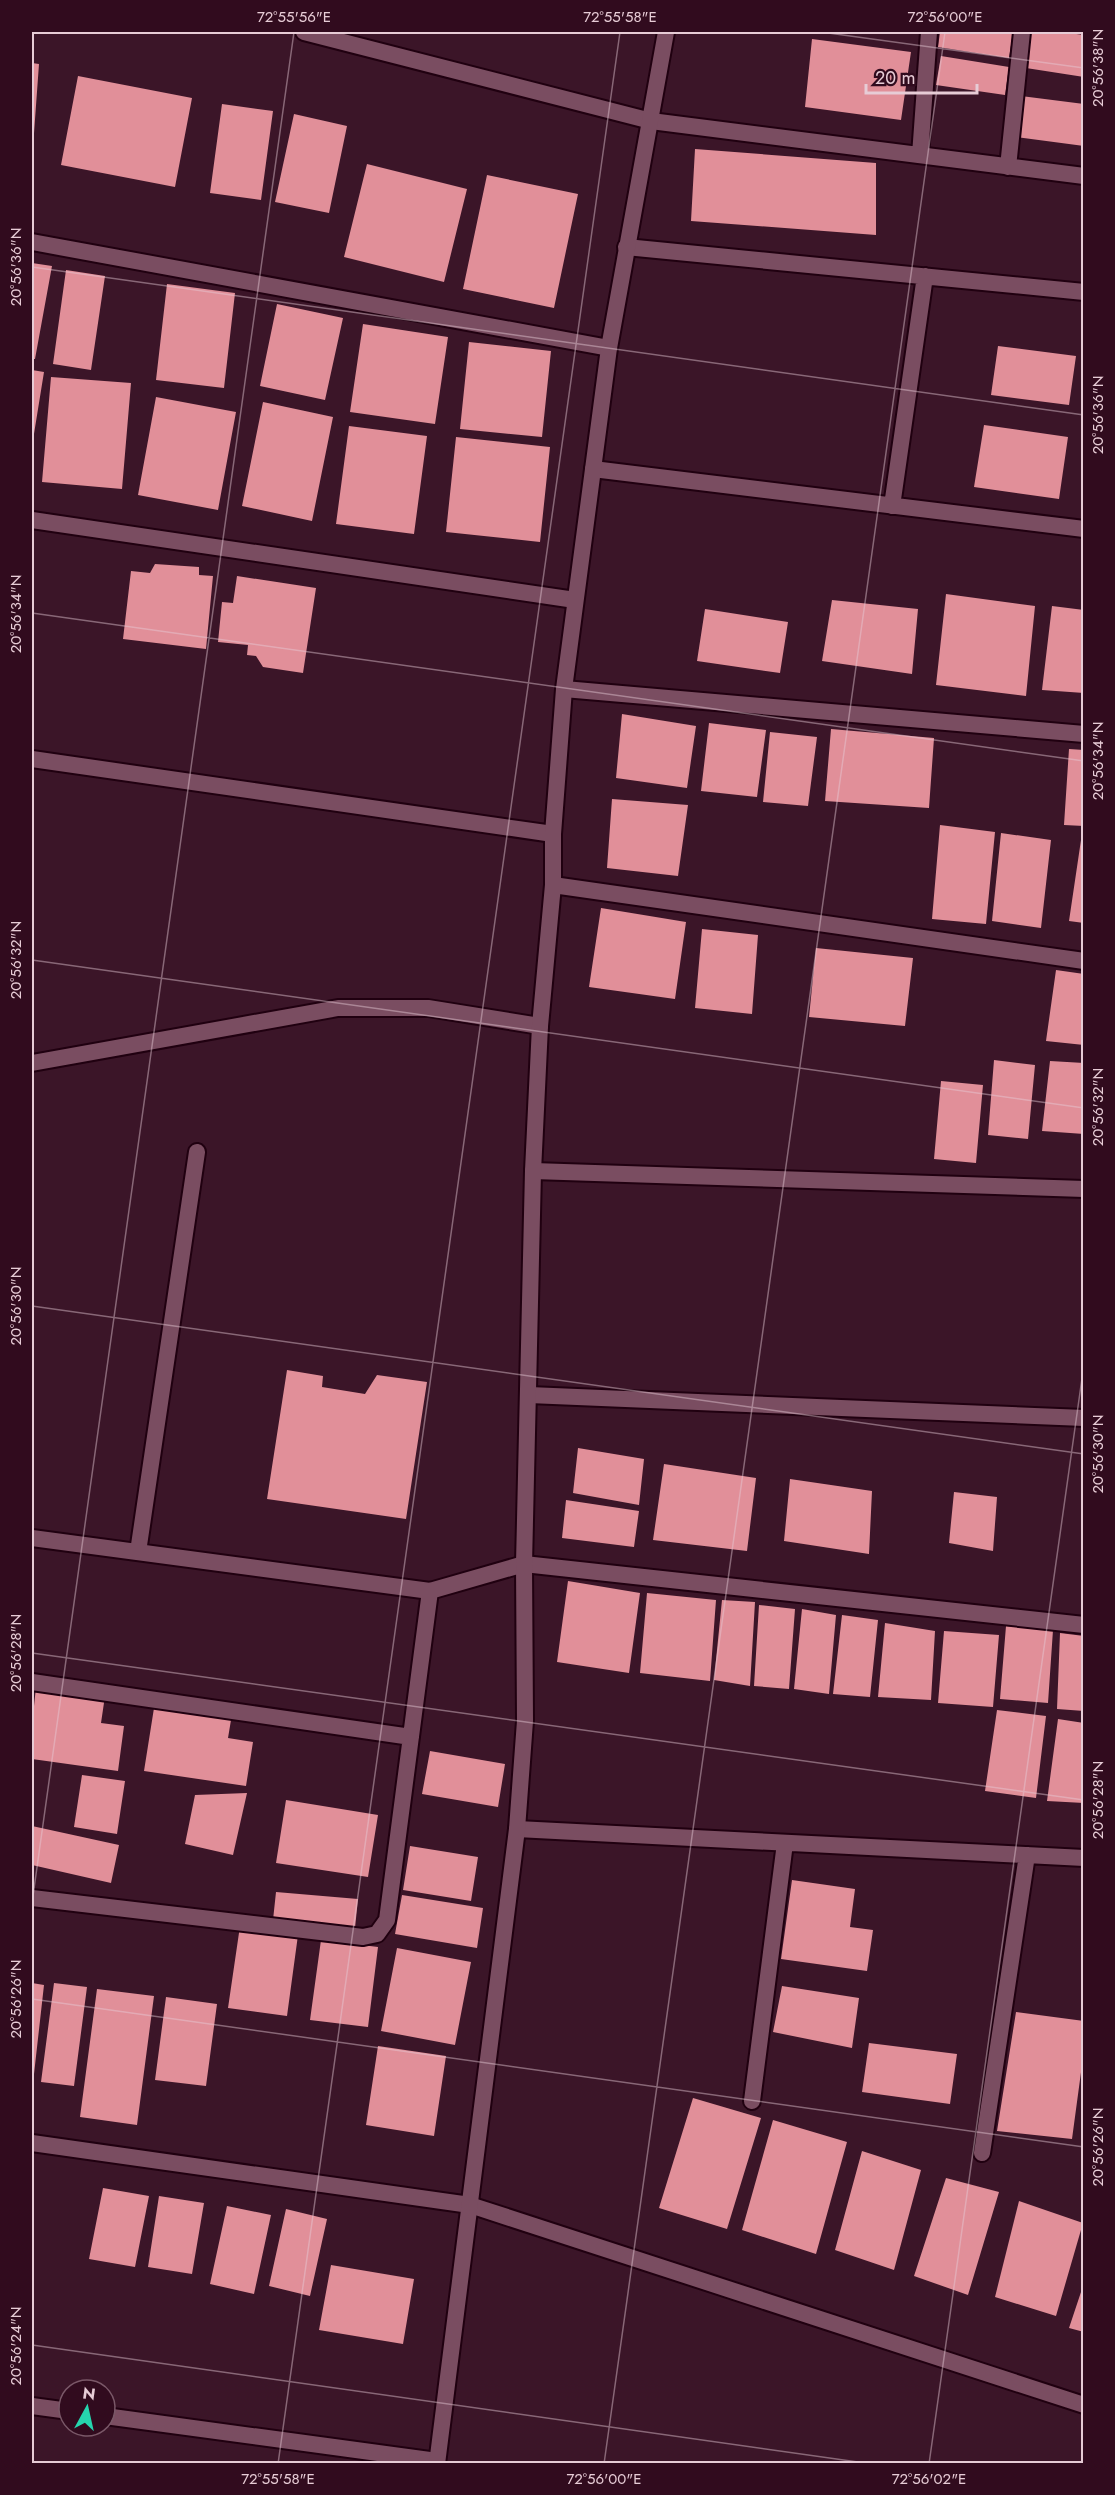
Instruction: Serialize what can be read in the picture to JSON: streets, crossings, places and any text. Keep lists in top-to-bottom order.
{
  "scale_bar": "20 m",
  "north": "top",
  "coordinates": [
    "72°55'56\"E",
    "72°55'58\"E",
    "72°56'00\"E",
    "20°56'38\"N",
    "20°56'36\"N",
    "20°56'34\"N",
    "20°56'32\"N",
    "20°56'30\"N",
    "20°56'28\"N",
    "20°56'26\"N",
    "20°56'24\"N",
    "72°56'02\"E"
  ]
}
